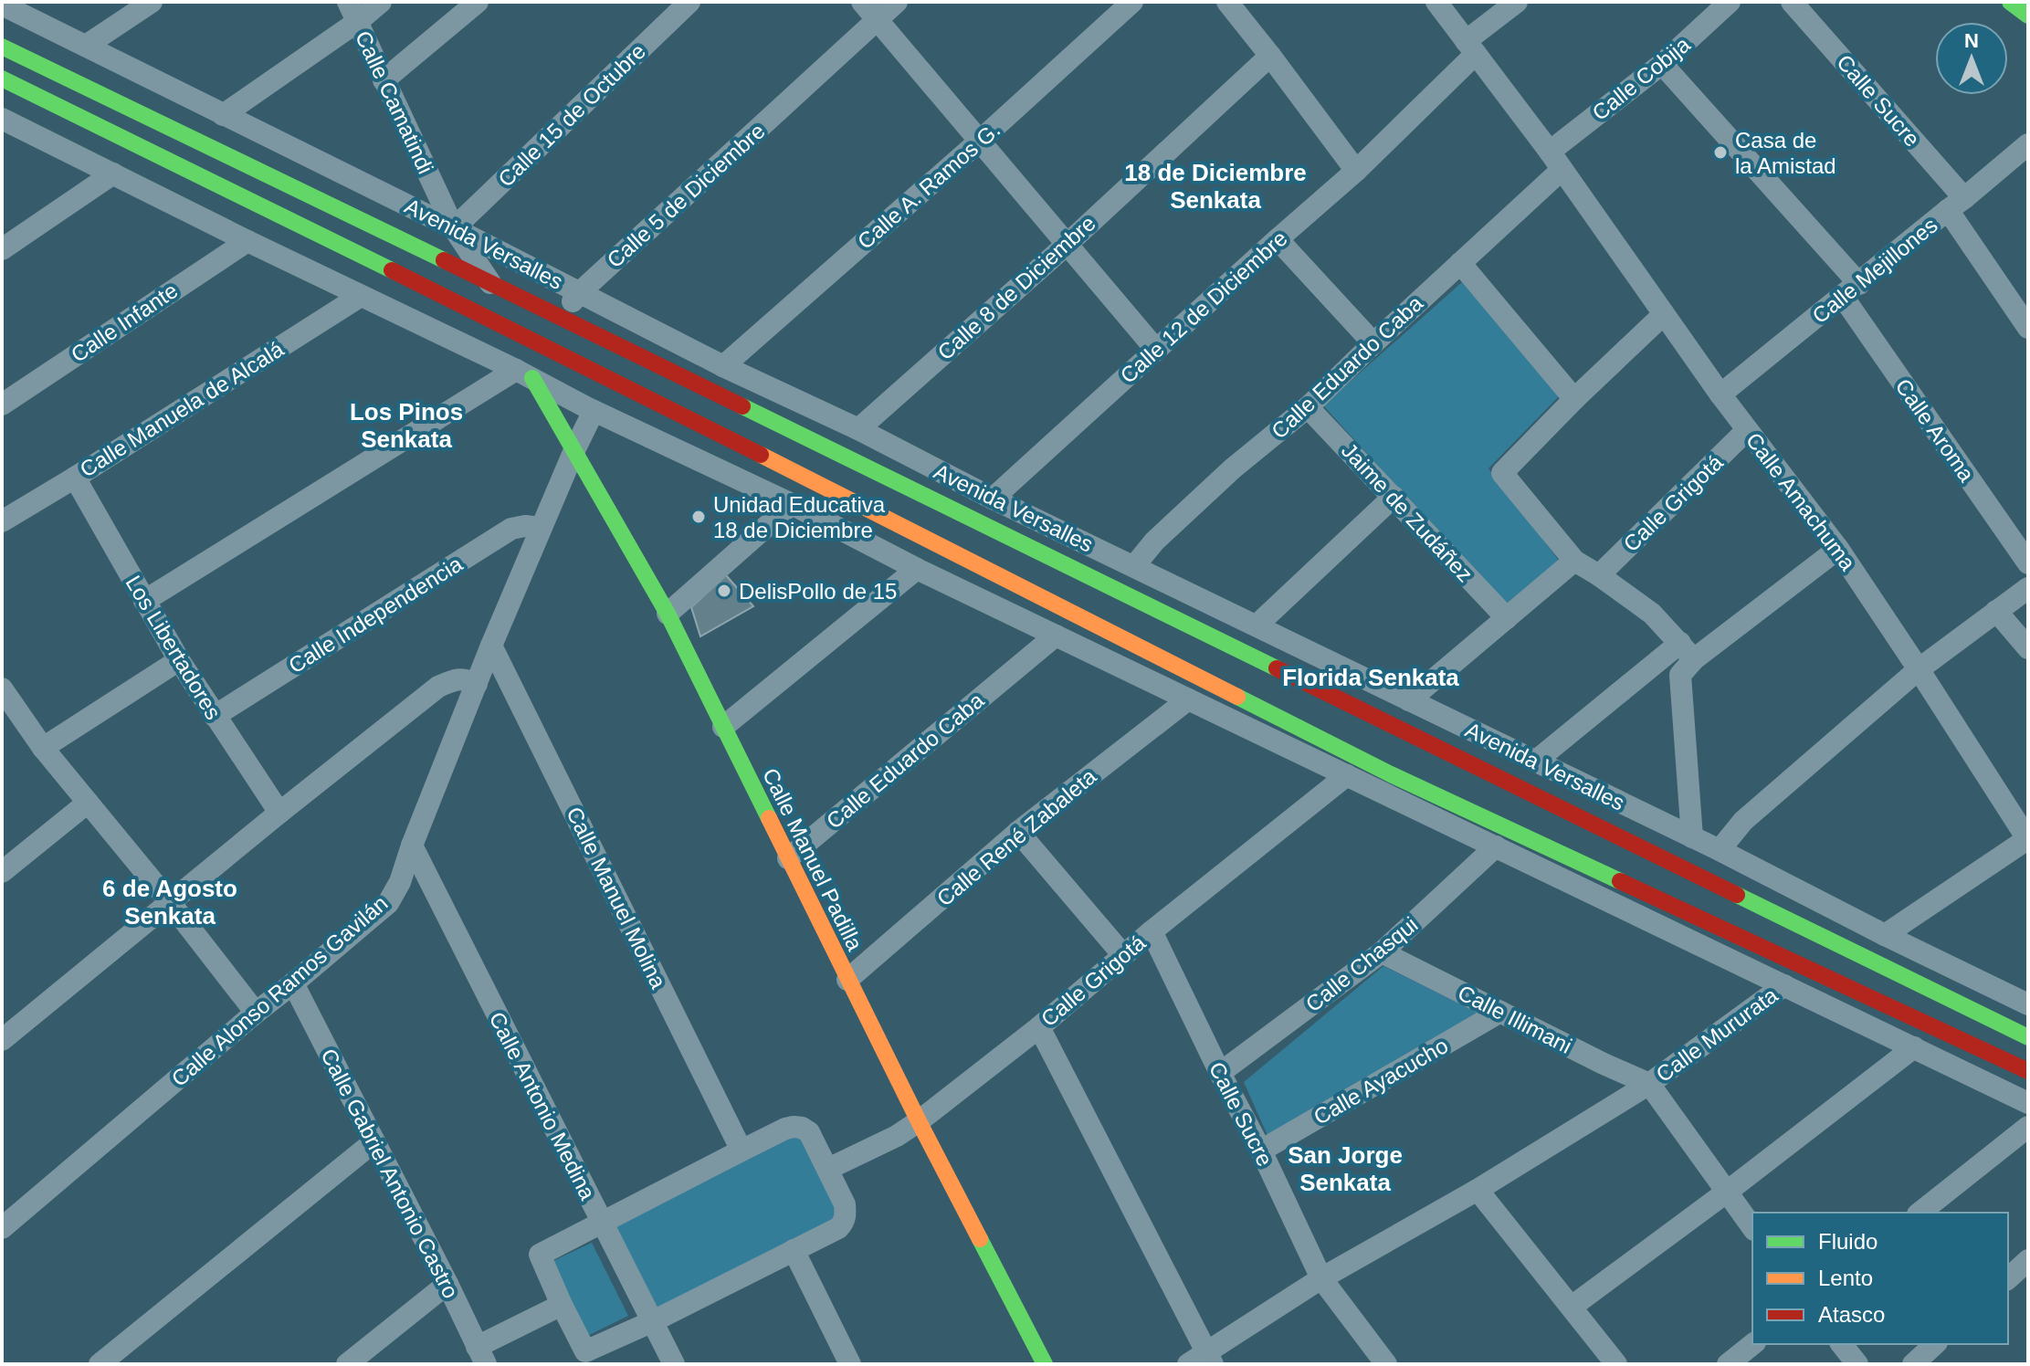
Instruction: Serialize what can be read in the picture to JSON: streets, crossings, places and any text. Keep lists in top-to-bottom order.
{
  "streets": {
    "street": [
      "Calle Cobija",
      "Calle Sucre",
      "Calle Camatindi",
      "Calle 15 de Octubre",
      "Calle A. Ramos G.",
      "Calle 5 de Diciembre",
      "Avenida Versalles",
      "Calle Mejillones",
      "Calle 8 de Diciembre",
      "Calle 12 de Diciembre",
      "Calle Infante",
      "Calle Eduardo Caba",
      "Calle Manuela de Alcalá",
      "Calle Aroma",
      "Calle Amachuma",
      "Calle Grigotá",
      "Jaime de Zudáñez",
      "Calle Independencia",
      "Los Libertadores",
      "Calle René Zabaleta",
      "Calle Manuel Padilla",
      "Calle Manuel Molina",
      "Calle Chasqui",
      "Calle Alonso Ramos Gavilán",
      "Calle Illimani",
      "Calle Mururata",
      "Calle Ayacucho",
      "Calle Antonio Medina",
      "Calle Gabriel Antonio Castro"
    ]
  },
  "crossings": [
    ["Calle Cobija", "Calle Eduardo Caba"],
    ["Calle Cobija", "Calle Aroma"],
    ["Calle Cobija", "Calle Amachuma"],
    ["Calle Sucre", "Calle Mejillones"],
    ["Calle Sucre", "Calle Grigotá"],
    ["Calle Sucre", "Calle Chasqui"],
    ["Calle Sucre", "Calle Mururata"],
    ["Calle Sucre", "Calle Ayacucho"],
    ["Calle Camatindi", "Calle 15 de Octubre"],
    ["Calle Camatindi", "Avenida Versalles"],
    ["Calle 15 de Octubre", "Avenida Versalles"],
    ["Calle A. Ramos G.", "Avenida Versalles"],
    ["Calle 5 de Diciembre", "Avenida Versalles"],
    ["Calle 5 de Diciembre", "Los Libertadores"],
    ["Calle 5 de Diciembre", "Calle Manuel Padilla"],
    ["Avenida Versalles", "Calle 8 de Diciembre"],
    ["Avenida Versalles", "Calle 12 de Diciembre"],
    ["Avenida Versalles", "Calle Eduardo Caba"],
    ["Calle Mejillones", "Calle Aroma"],
    ["Calle Mejillones", "Calle Amachuma"],
    ["Calle 12 de Diciembre", "Calle Amachuma"],
    ["Calle Eduardo Caba", "Calle Amachuma"],
    ["Calle Eduardo Caba", "Jaime de Zudáñez"],
    ["Calle Eduardo Caba", "Calle Manuel Padilla"],
    ["Calle Manuela de Alcalá", "Los Libertadores"],
    ["Calle Amachuma", "Calle Grigotá"],
    ["Calle Grigotá", "Calle Manuel Padilla"],
    ["Calle Independencia", "Los Libertadores"],
    ["Calle Independencia", "Calle Alonso Ramos Gavilán"],
    ["Calle René Zabaleta", "Calle Manuel Padilla"],
    ["Calle Manuel Padilla", "Calle Alonso Ramos Gavilán"],
    ["Calle Manuel Molina", "Calle Alonso Ramos Gavilán"],
    ["Calle Chasqui", "Calle Illimani"],
    ["Calle Alonso Ramos Gavilán", "Calle Antonio Medina"],
    ["Calle Alonso Ramos Gavilán", "Calle Gabriel Antonio Castro"],
    ["Calle Illimani", "Calle Mururata"],
    ["Calle Illimani", "Calle Ayacucho"]
  ],
  "districts": [
    "18 de Diciembre Senkata",
    "Los Pinos Senkata",
    "Florida Senkata",
    "6 de Agosto Senkata",
    "San Jorge Senkata"
  ],
  "places": ["Casa de la Amistad", "Unidad Educativa 18 de Diciembre", "DelisPollo de 15"],
  "legend": ["Fluido", "Lento", "Atasco"],
  "north": "top"
}
